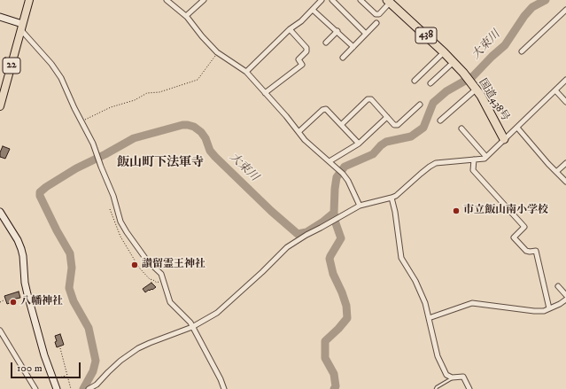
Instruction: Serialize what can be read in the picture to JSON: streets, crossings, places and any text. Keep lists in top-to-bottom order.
{
  "streets": {
    "highway": ["438", "国道438号"],
    "main road": ["22"]
  },
  "districts": ["飯山町下法軍寺"],
  "water": ["大束川"],
  "places": ["市立飯山南小学校", "讃留霊王神社", "八幡神社"],
  "scale_bar": "100 m"
}
